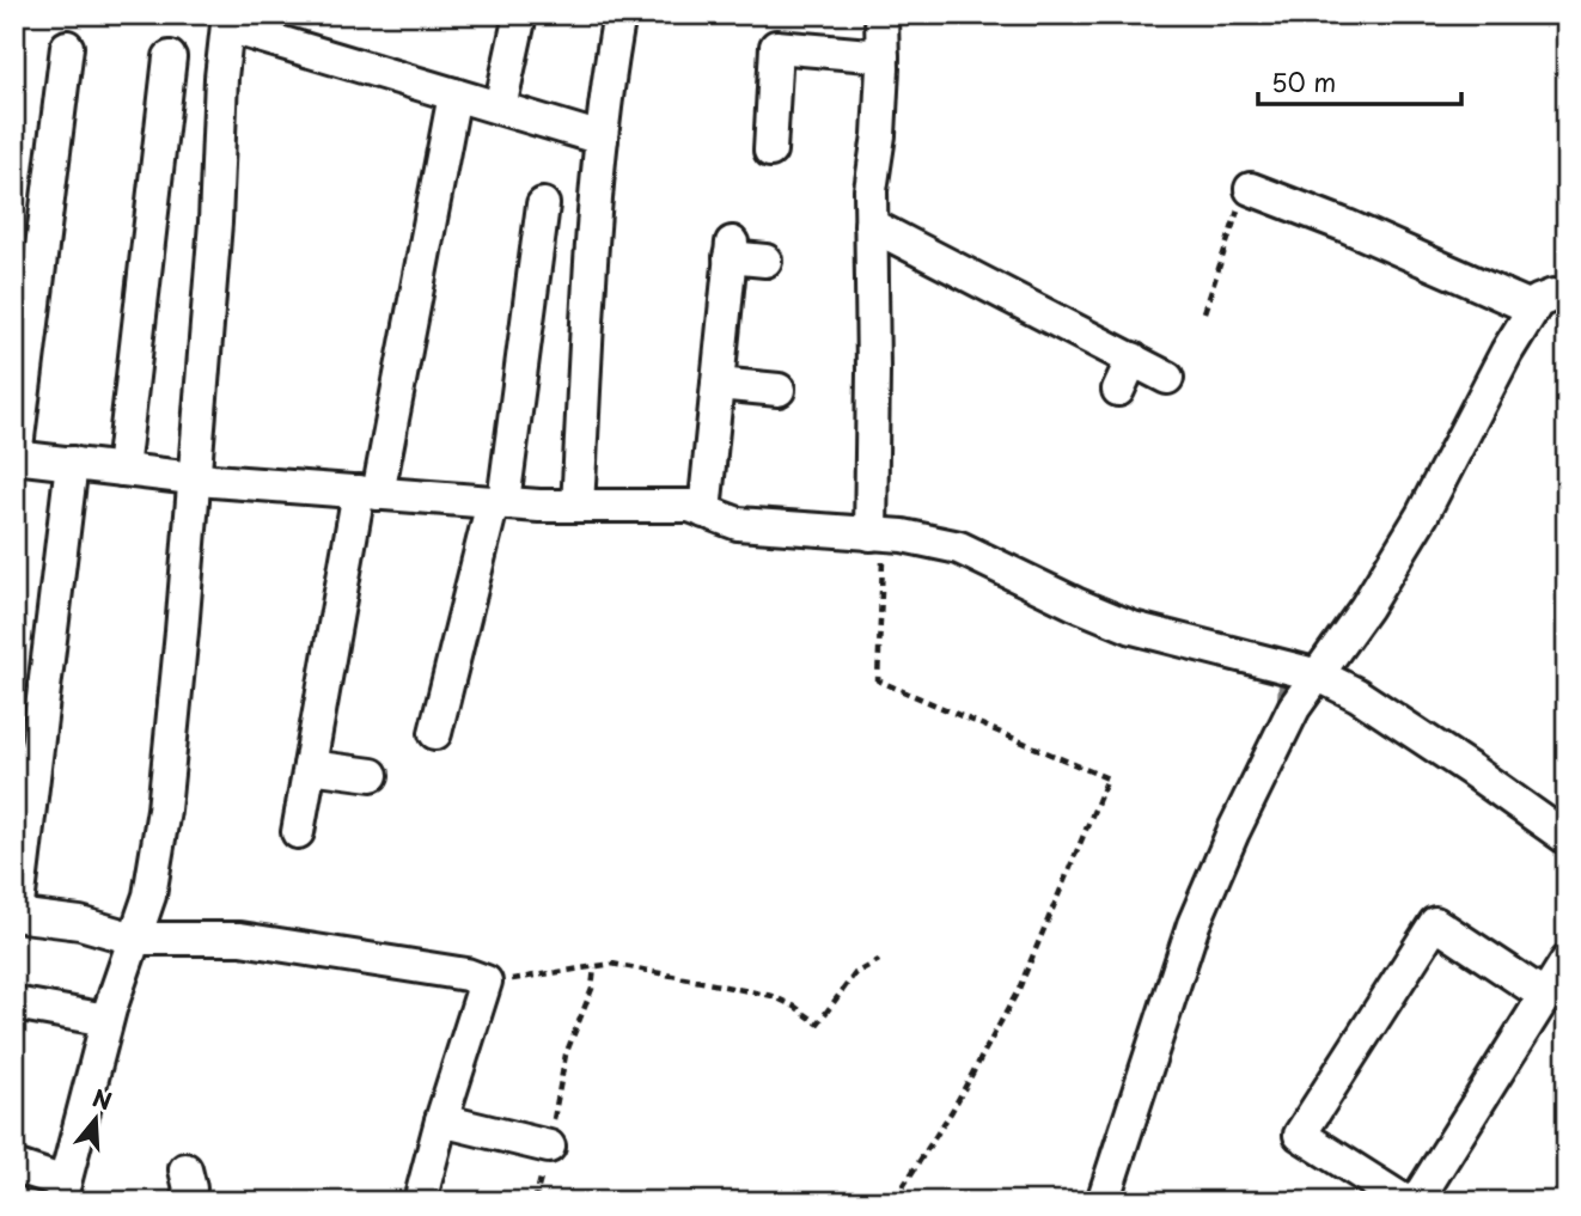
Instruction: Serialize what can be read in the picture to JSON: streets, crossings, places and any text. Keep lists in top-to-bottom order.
{
  "scale_bar": "50 m",
  "north": "top"
}
